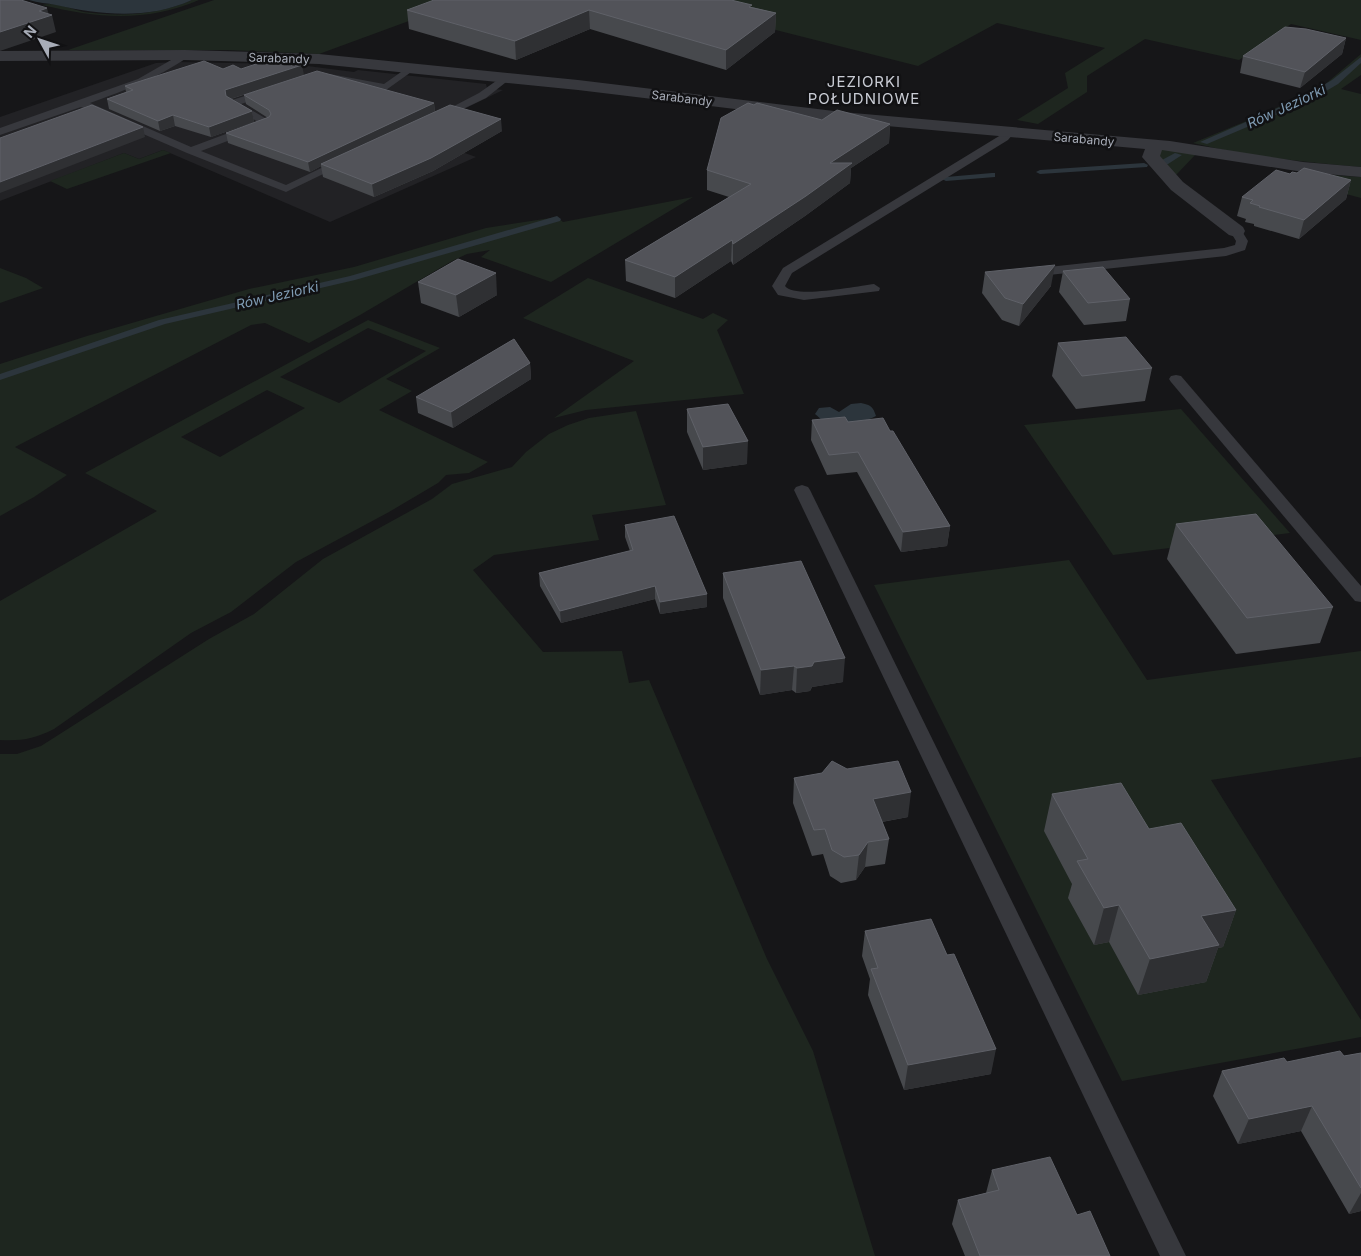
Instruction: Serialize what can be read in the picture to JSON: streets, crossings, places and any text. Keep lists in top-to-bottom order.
{
  "streets": {
    "street": ["Sarabandy"]
  },
  "districts": ["JEZIORKI POŁUDNIOWE"],
  "water": ["Rów Jeziorki"],
  "north": "top left"
}
